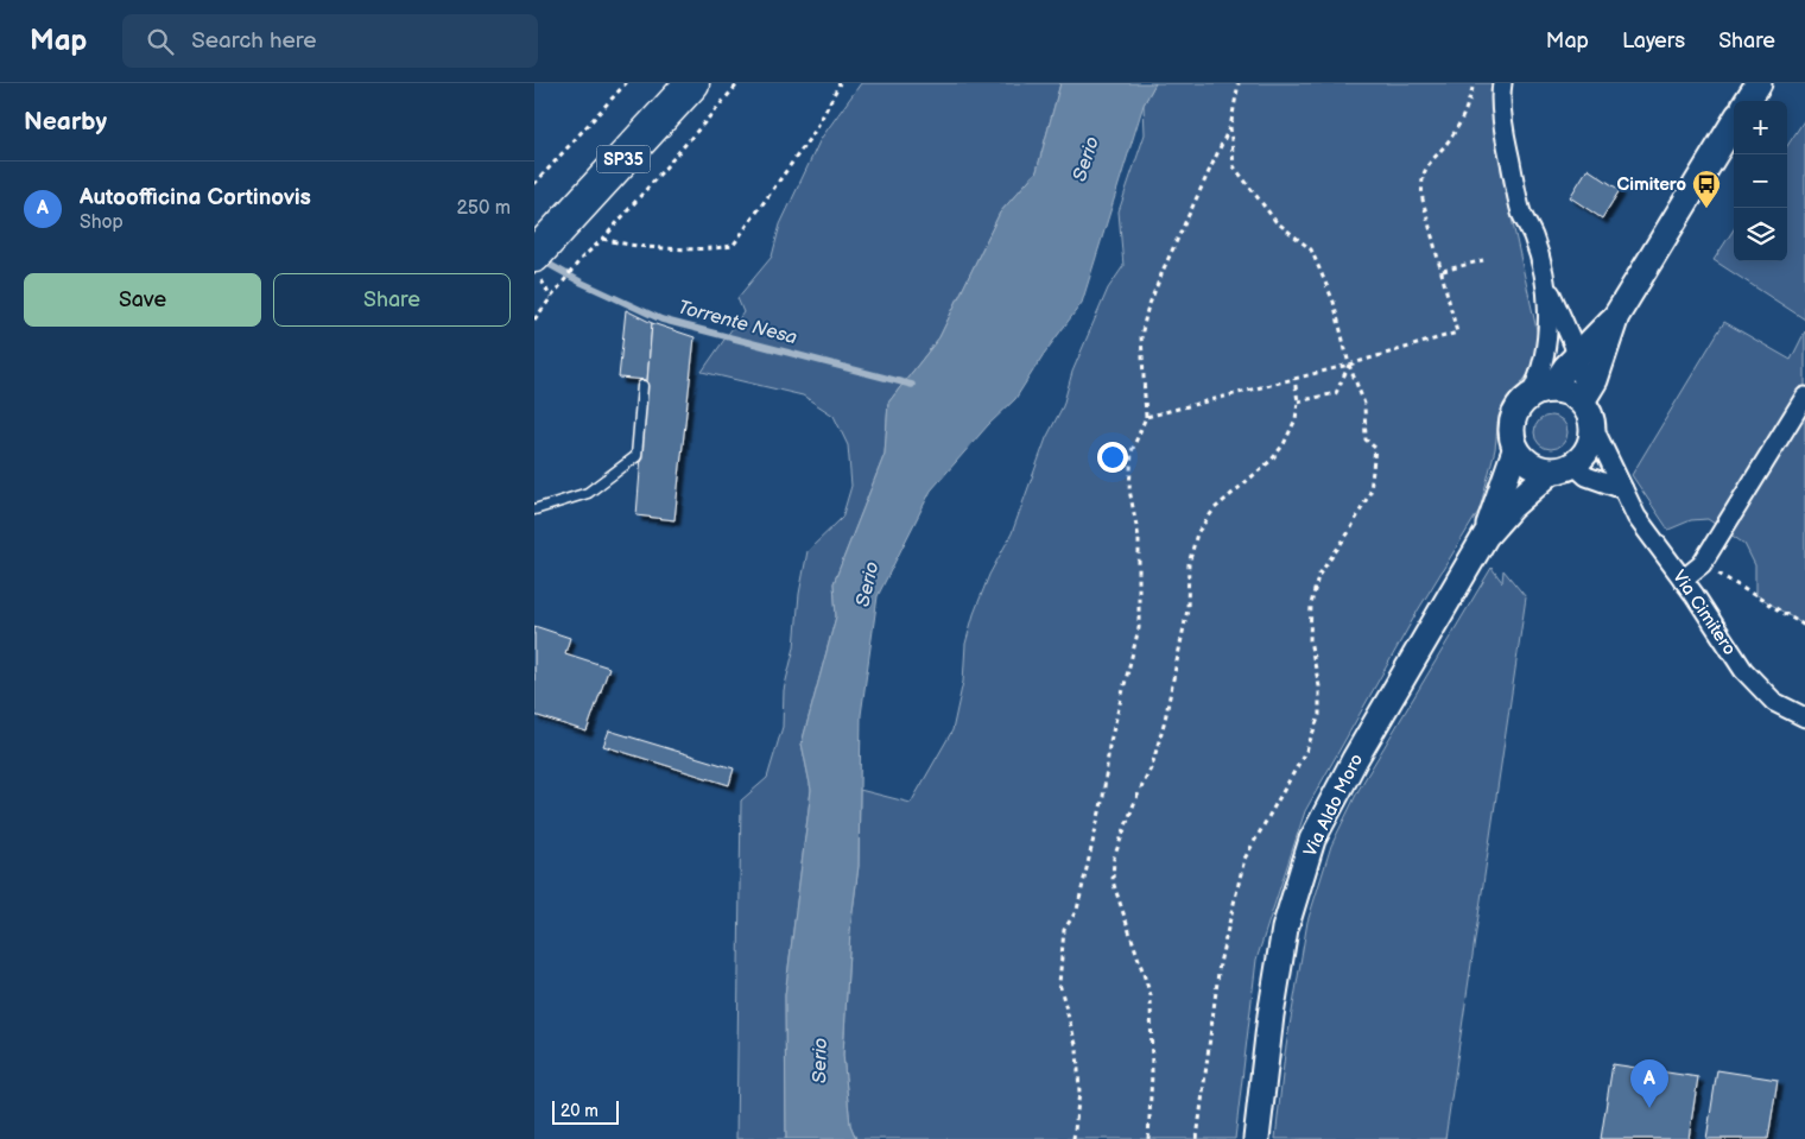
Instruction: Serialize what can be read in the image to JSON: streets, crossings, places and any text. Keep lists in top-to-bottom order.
{
  "streets": {
    "highway": ["SP35"],
    "street": ["Via Cimitero", "Via Aldo Moro"]
  },
  "crossings": [
    ["Via Cimitero", "Via Aldo Moro"]
  ],
  "water": ["Serio", "Torrente Nesa"],
  "places": {
    "bus stop": ["Cimitero"]
  },
  "scale_bar": "20 m",
  "page": {
    "header": "Map",
    "search": "Search here",
    "nav": ["Map", "Layers", "Share"],
    "heading": "Nearby",
    "map_buttons": ["+", "−"],
    "list": [
      {
        "mark": "A",
        "name": "Autoofficina Cortinovis",
        "note": "Shop",
        "value": "250 m"
      }
    ],
    "buttons": ["Save", "Share"],
    "pins": "A",
    "scale": "20 m"
  }
}
